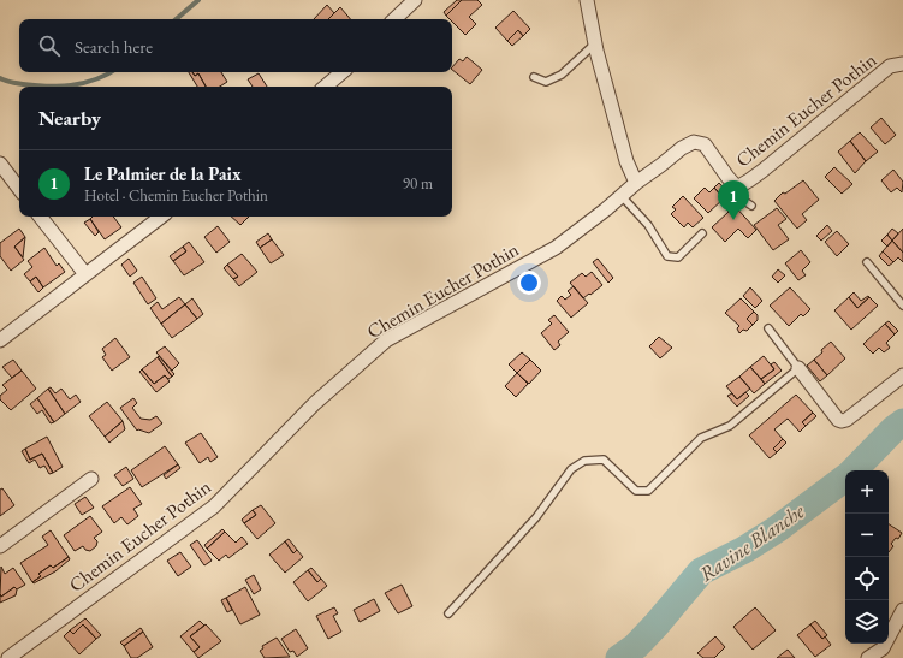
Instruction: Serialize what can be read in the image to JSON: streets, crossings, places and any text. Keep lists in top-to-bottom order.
{
  "streets": {
    "street": ["Chemin Eucher Pothin"]
  },
  "water": ["Ravine Blanche"],
  "page": {
    "search": "Search here",
    "heading": "Nearby",
    "list": [
      {
        "mark": "1",
        "name": "Le Palmier de la Paix",
        "note": "Hotel · Chemin Eucher Pothin",
        "value": "90 m"
      }
    ],
    "pins": "1",
    "map_buttons": ["+", "−"]
  }
}
